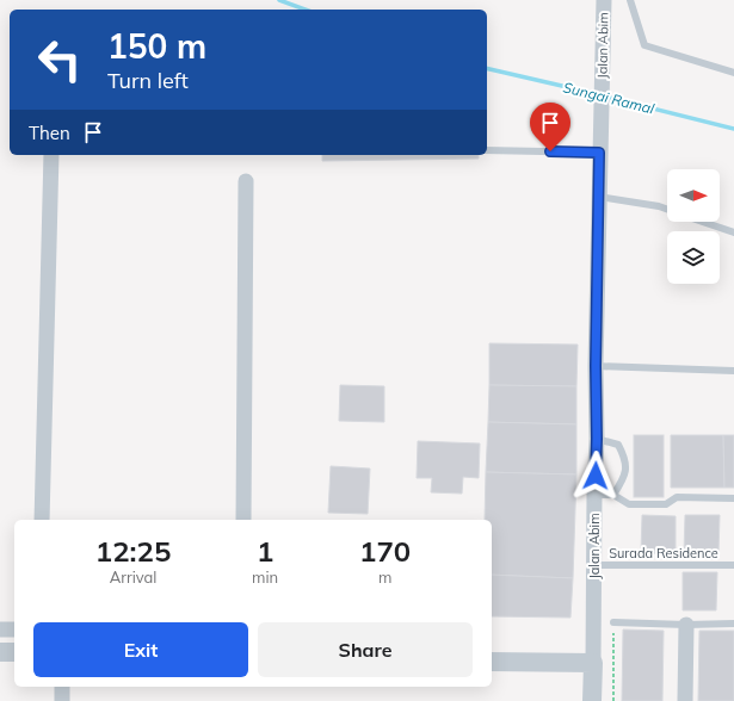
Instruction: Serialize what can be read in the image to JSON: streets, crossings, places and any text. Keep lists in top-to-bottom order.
{
  "streets": {
    "street": ["Jalan Abim"],
    "lane": ["Surada Residence"]
  },
  "crossings": [
    ["Jalan Abim", "Surada Residence"]
  ],
  "water": ["Sungai Ramal"],
  "north": "right",
  "page": {
    "turn": ["150 m", "Turn left"],
    "then": "Then",
    "eta": [
      "12:25",
      "Arrival",
      "1",
      "min",
      "170",
      "m"
    ],
    "buttons": ["Exit", "Share"]
  }
}
